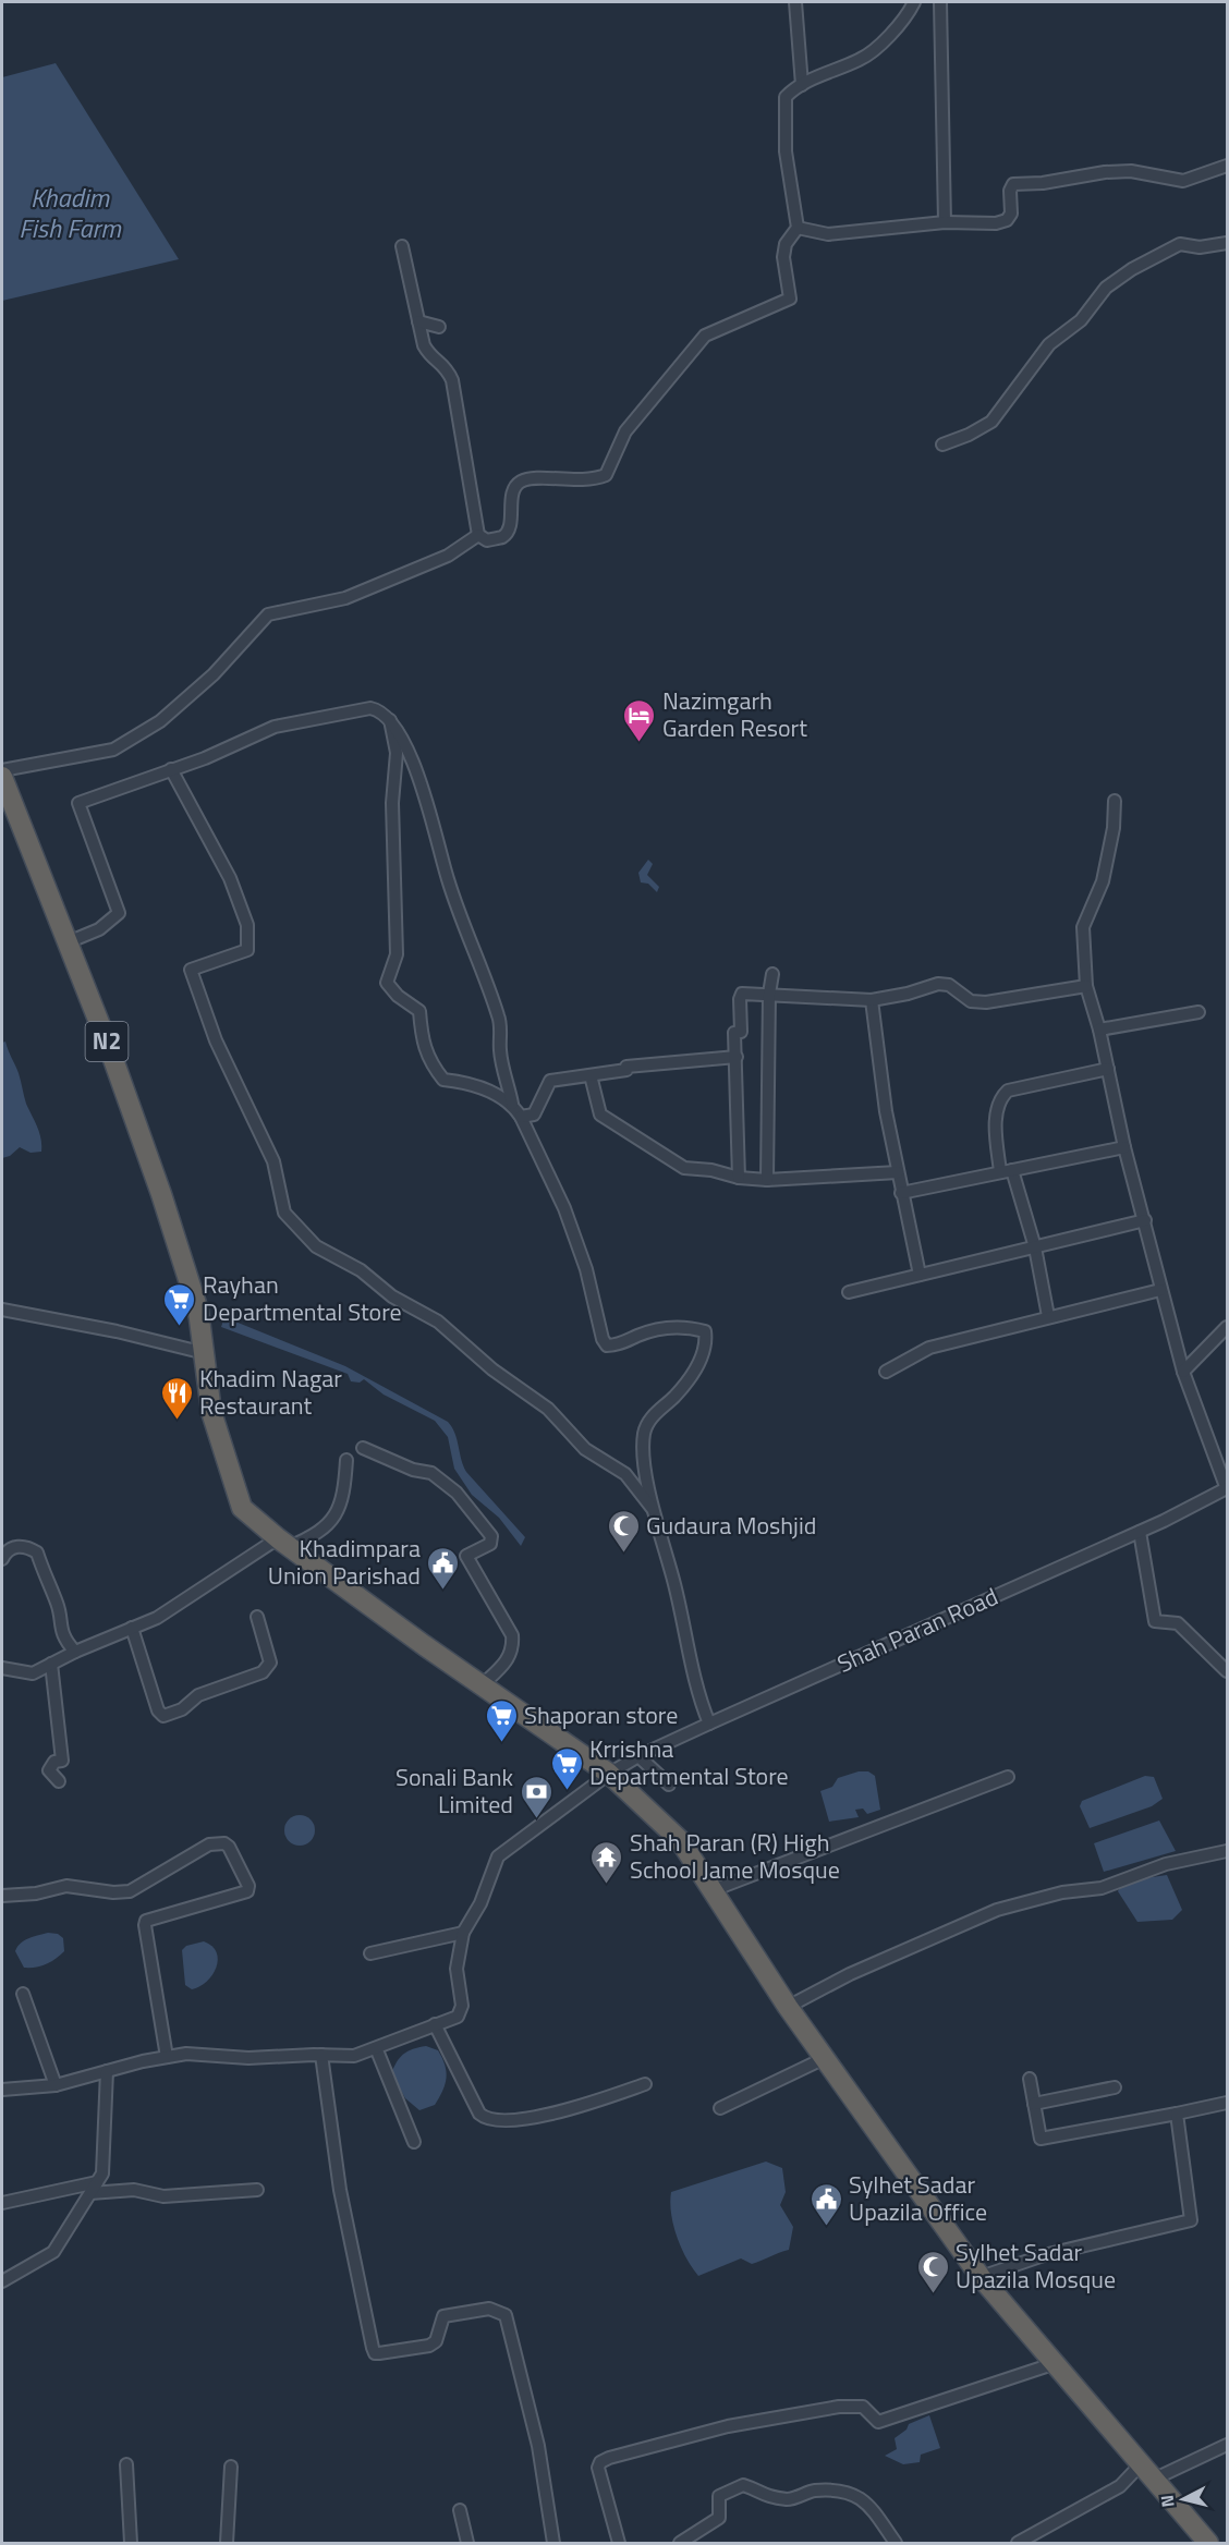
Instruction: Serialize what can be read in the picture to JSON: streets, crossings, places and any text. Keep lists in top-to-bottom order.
{
  "streets": {
    "highway": ["N2"],
    "street": ["Shah Paran Road"]
  },
  "crossings": [
    ["N2", "Shah Paran Road"]
  ],
  "water": ["Khadim Fish Farm"],
  "places": {
    "hotel": ["Nazimgarh Garden Resort"],
    "supermarket": ["Rayhan Departmental Store", "Shaporan store", "Krrishna Departmental Store"],
    "restaurant": ["Khadim Nagar Restaurant"],
    "mosque": ["Gudaura Moshjid", "Sylhet Sadar Upazila Mosque"],
    "public building": ["Khadimpara Union Parishad", "Sylhet Sadar Upazila Office"],
    "bank": ["Sonali Bank Limited"],
    "temple": ["Shah Paran (R) High School Jame Mosque"]
  },
  "north": "left"
}
